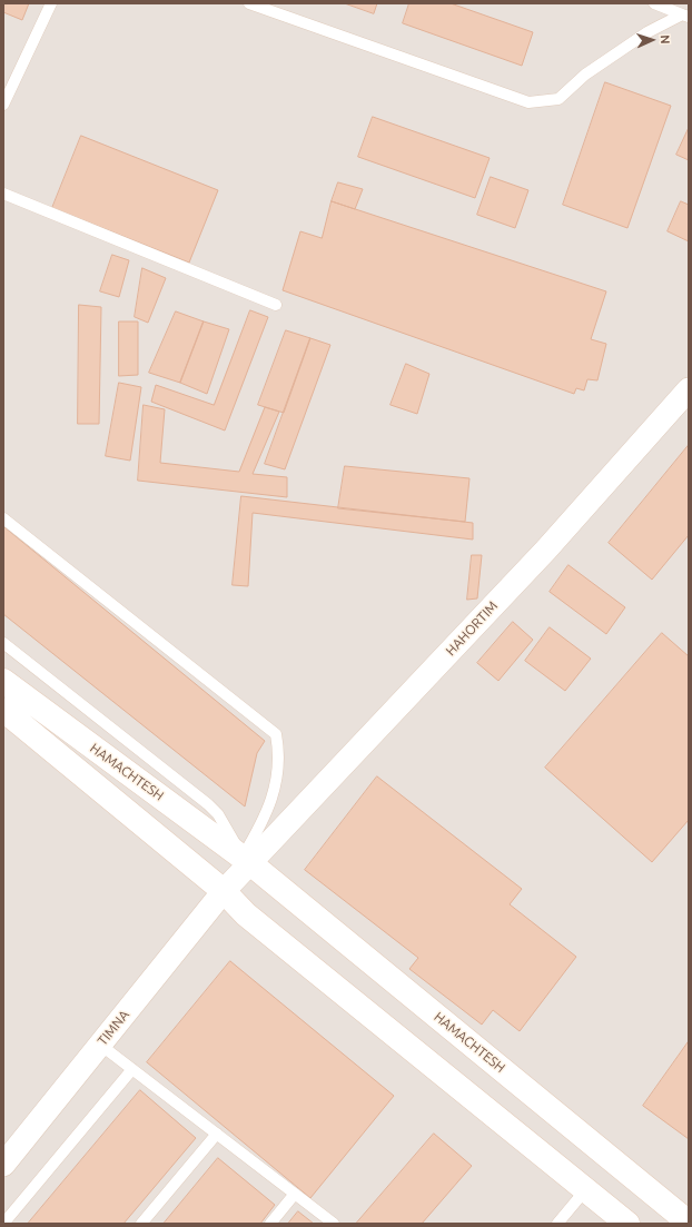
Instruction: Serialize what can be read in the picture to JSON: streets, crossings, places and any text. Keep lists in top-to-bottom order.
{
  "streets": {
    "street": ["HAHORTIM", "HAMACHTESH", "TIMNA"]
  },
  "crossings": [
    ["HAHORTIM", "HAMACHTESH"],
    ["HAMACHTESH", "TIMNA"]
  ],
  "north": "right"
}
